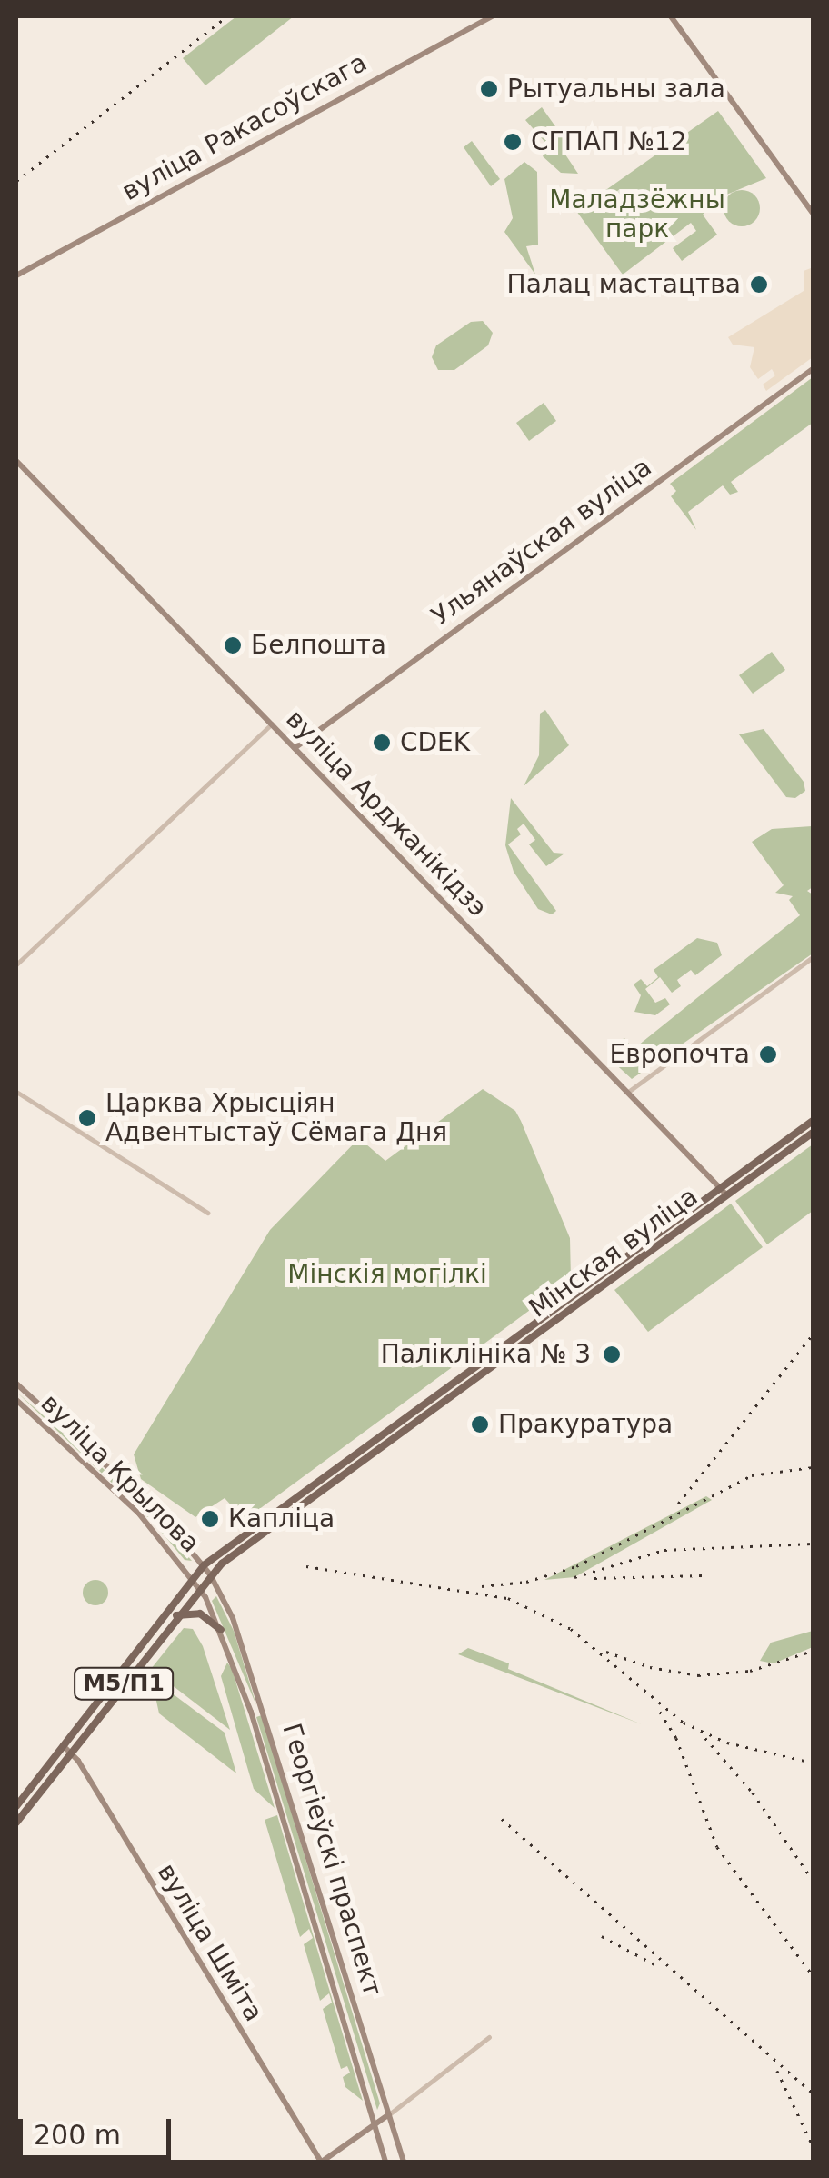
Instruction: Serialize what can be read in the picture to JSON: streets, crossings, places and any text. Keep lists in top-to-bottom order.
{
  "streets": {
    "main road": [
      "вуліца Ракасоўскага",
      "Ульянаўская вуліца",
      "вуліца Арджанікідзэ",
      "Мінская вуліца",
      "вуліца Крылова",
      "М5/П1",
      "Георгіеўскі праспект",
      "вуліца Шміта"
    ]
  },
  "crossings": [
    ["Ульянаўская вуліца", "вуліца Арджанікідзэ"],
    ["вуліца Арджанікідзэ", "Мінская вуліца"],
    ["Мінская вуліца", "вуліца Крылова"],
    ["Мінская вуліца", "Георгіеўскі праспект"],
    ["Мінская вуліца", "вуліца Шміта"],
    ["вуліца Крылова", "Георгіеўскі праспект"]
  ],
  "parks": ["Маладзёжны парк", "Мінскія могілкі"],
  "places": [
    "Рытуальны зала",
    "СГПАП №12",
    "Палац мастацтва",
    "Белпошта",
    "CDEK",
    "Европочта",
    "Царква Хрысціян Адвентыстаў Сёмага Дня",
    "Паліклініка № 3",
    "Пракуратура",
    "Капліца"
  ],
  "scale_bar": "200 m"
}
